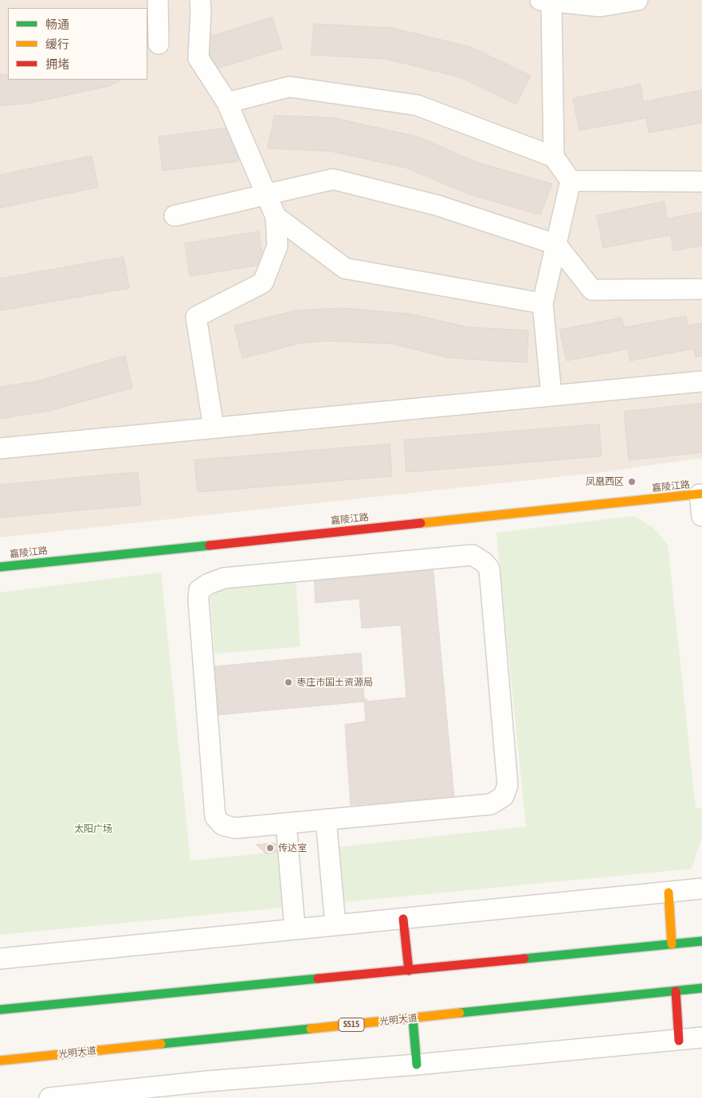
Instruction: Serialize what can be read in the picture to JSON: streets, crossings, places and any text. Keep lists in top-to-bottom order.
{
  "streets": {
    "main road": ["嘉陵江路", "光明大道", "S515"]
  },
  "parks": ["太阳广场"],
  "places": ["凤凰西区", "枣庄市国土资源局", "传达室"],
  "legend": ["畅通", "缓行", "拥堵"]
}
